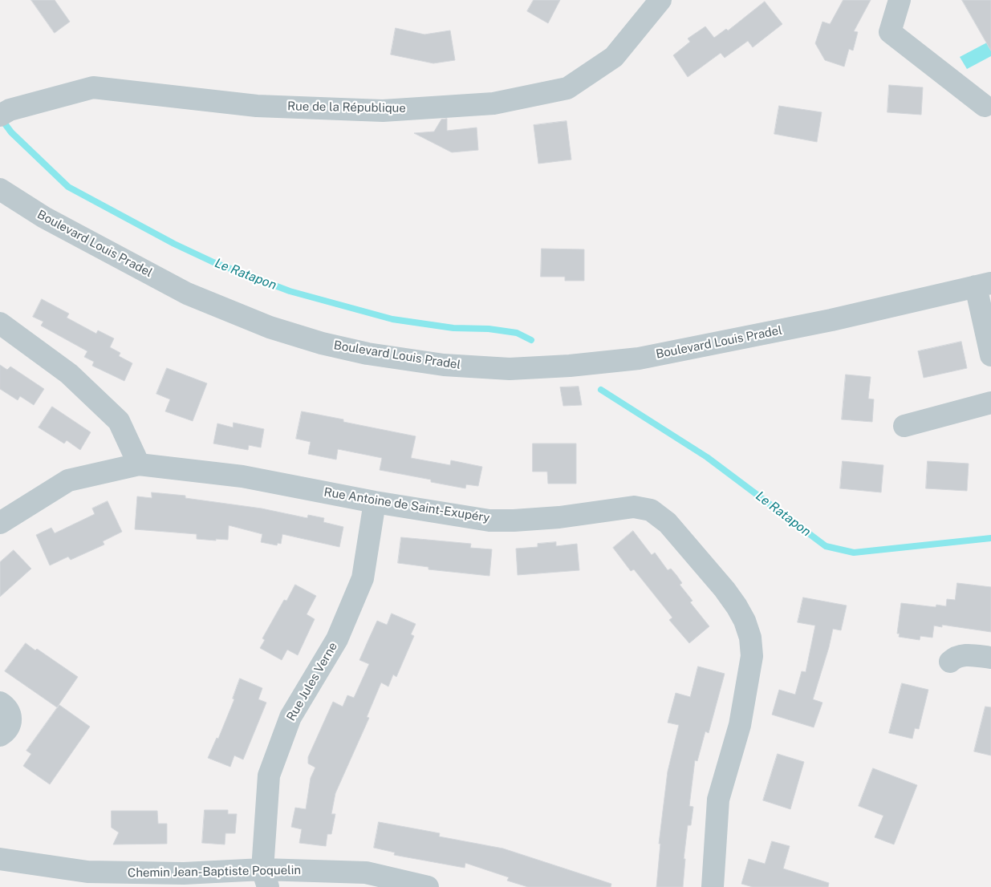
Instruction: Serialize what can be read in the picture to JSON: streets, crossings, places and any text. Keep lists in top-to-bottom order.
{
  "streets": {
    "street": [
      "Rue de la République",
      "Boulevard Louis Pradel",
      "Rue Antoine de Saint-Exupéry",
      "Rue Jules Verne",
      "Chemin Jean-Baptiste Poquelin"
    ]
  },
  "crossings": [
    ["Rue Antoine de Saint-Exupéry", "Rue Jules Verne"],
    ["Rue Jules Verne", "Chemin Jean-Baptiste Poquelin"]
  ],
  "water": ["Le Ratapon"]
}
